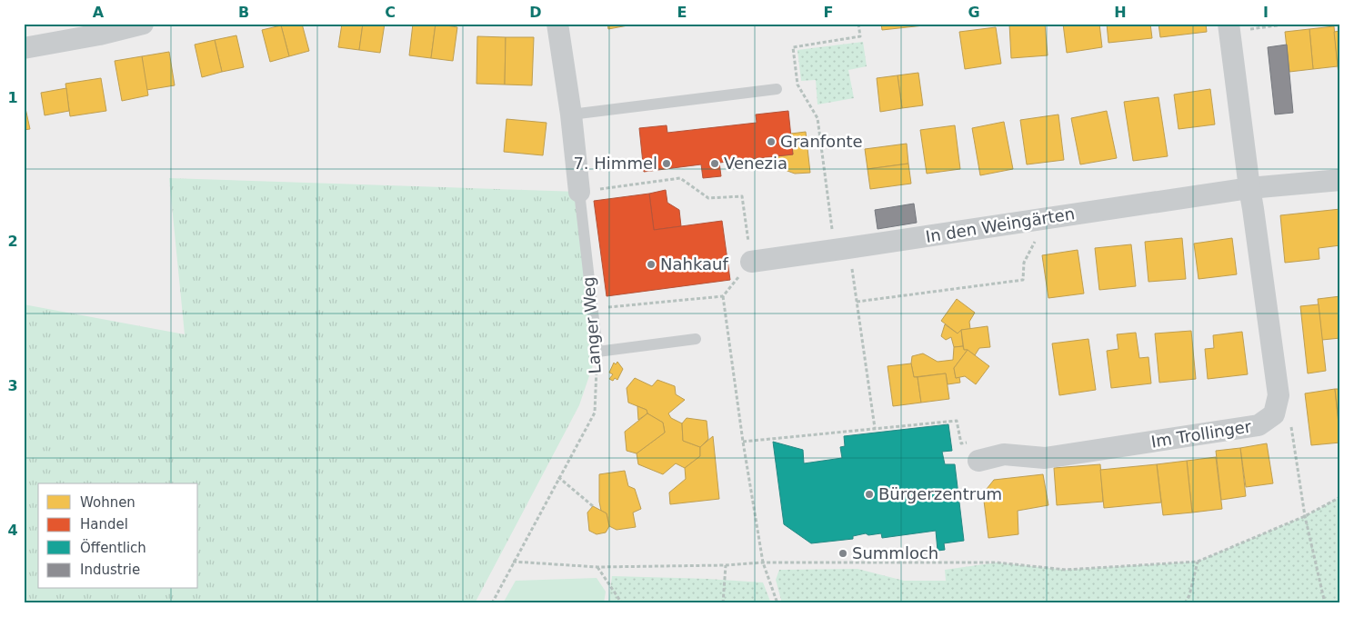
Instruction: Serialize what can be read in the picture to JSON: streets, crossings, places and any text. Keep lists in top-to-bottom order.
{
  "streets": {
    "street": ["In den Weingärten", "Langer Weg", "Im Trollinger"]
  },
  "places": [
    "Granfonte",
    "7. Himmel",
    "Venezia",
    "Nahkauf",
    "Bürgerzentrum",
    "Summloch"
  ],
  "legend": [
    "Wohnen",
    "Handel",
    "Öffentlich",
    "Industrie"
  ],
  "grid": {
    "columns": [
      "A",
      "B",
      "C",
      "D",
      "E",
      "F",
      "G",
      "H",
      "I"
    ],
    "rows": [
      "1",
      "2",
      "3",
      "4"
    ]
  }
}
